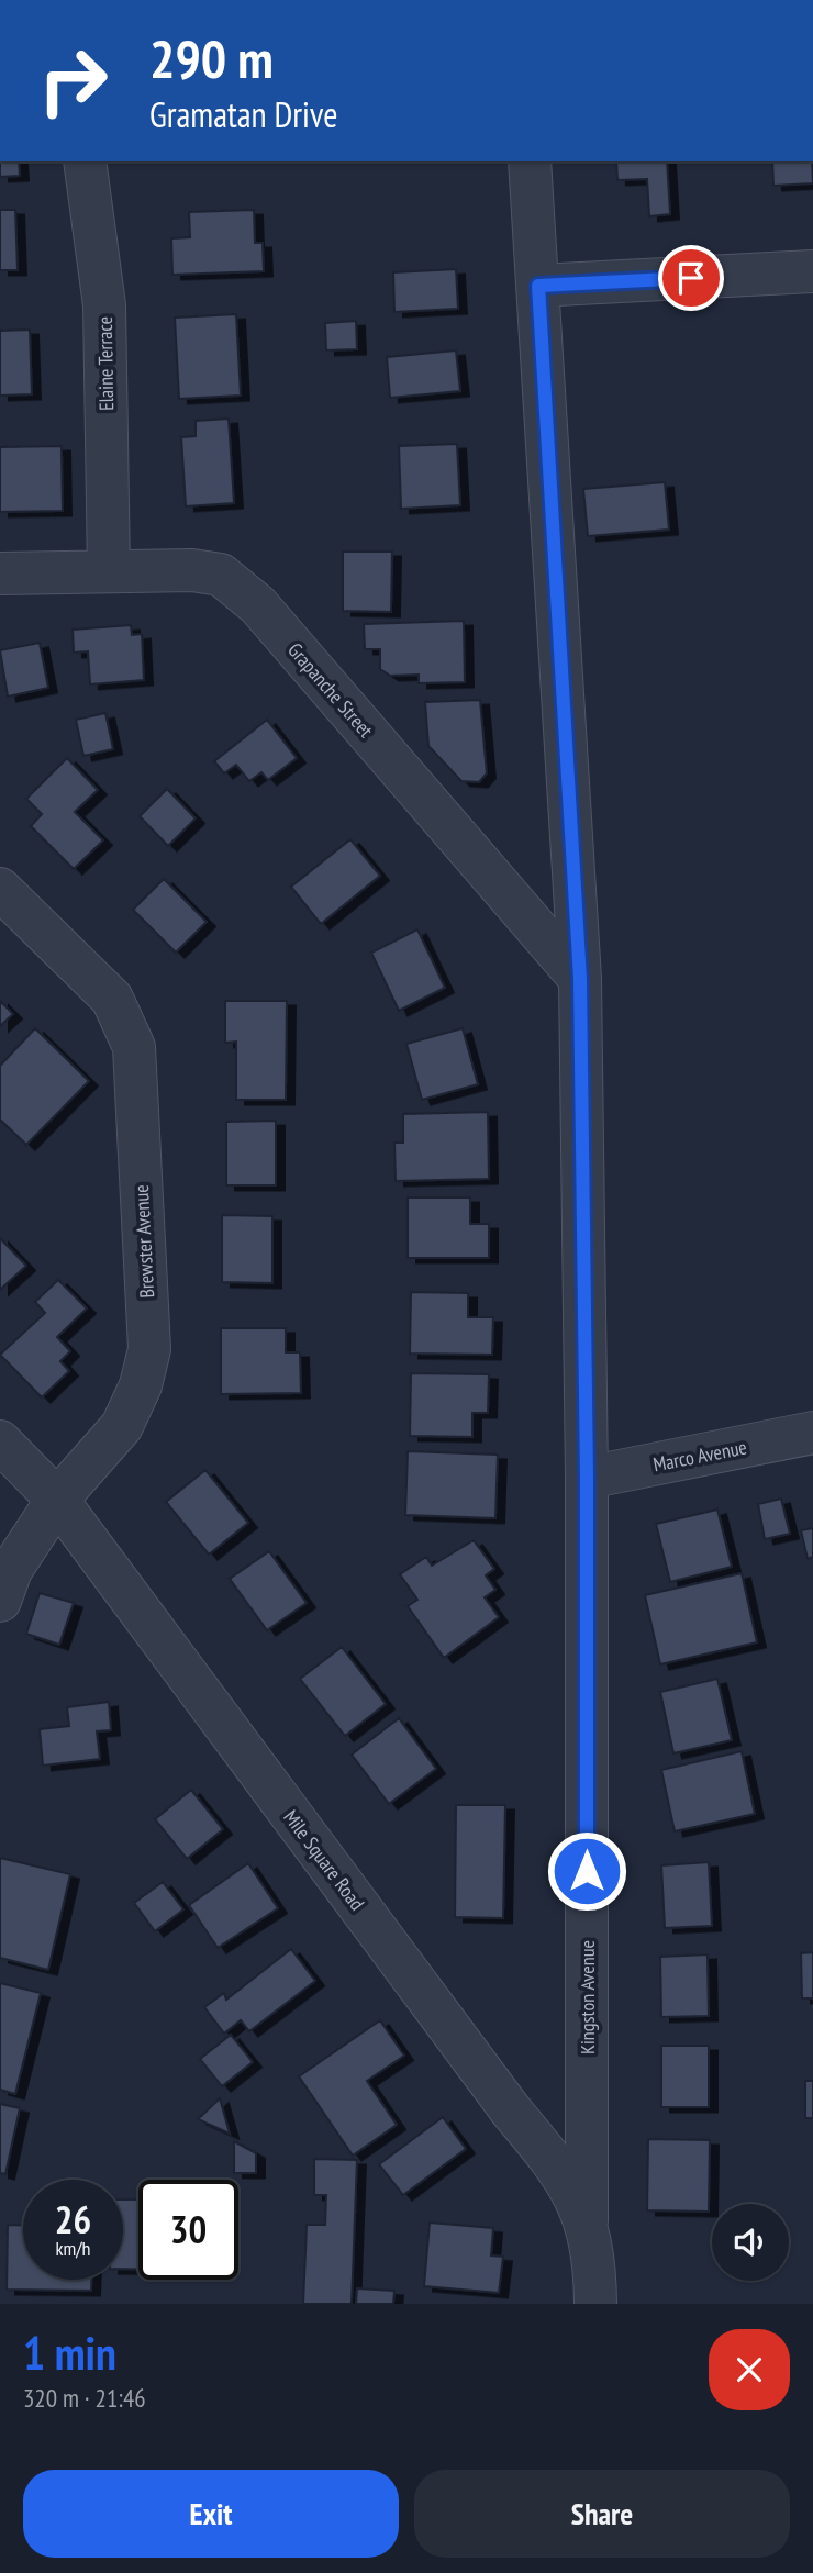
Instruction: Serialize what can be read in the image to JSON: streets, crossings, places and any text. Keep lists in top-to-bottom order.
{
  "streets": {
    "street": [
      "Elaine Terrace",
      "Grapanche Street",
      "Brewster Avenue",
      "Marco Avenue",
      "Mile Square Road",
      "Kingston Avenue"
    ]
  },
  "crossings": [
    ["Elaine Terrace", "Grapanche Street"],
    ["Grapanche Street", "Kingston Avenue"],
    ["Brewster Avenue", "Mile Square Road"],
    ["Marco Avenue", "Kingston Avenue"],
    ["Mile Square Road", "Kingston Avenue"]
  ],
  "page": {
    "turn": ["290 m", "Gramatan Drive"],
    "speed": "26 km/h",
    "limit": "30",
    "heading": ["1 min", "320 m · 21:46"],
    "buttons": ["Exit", "Share"]
  }
}
